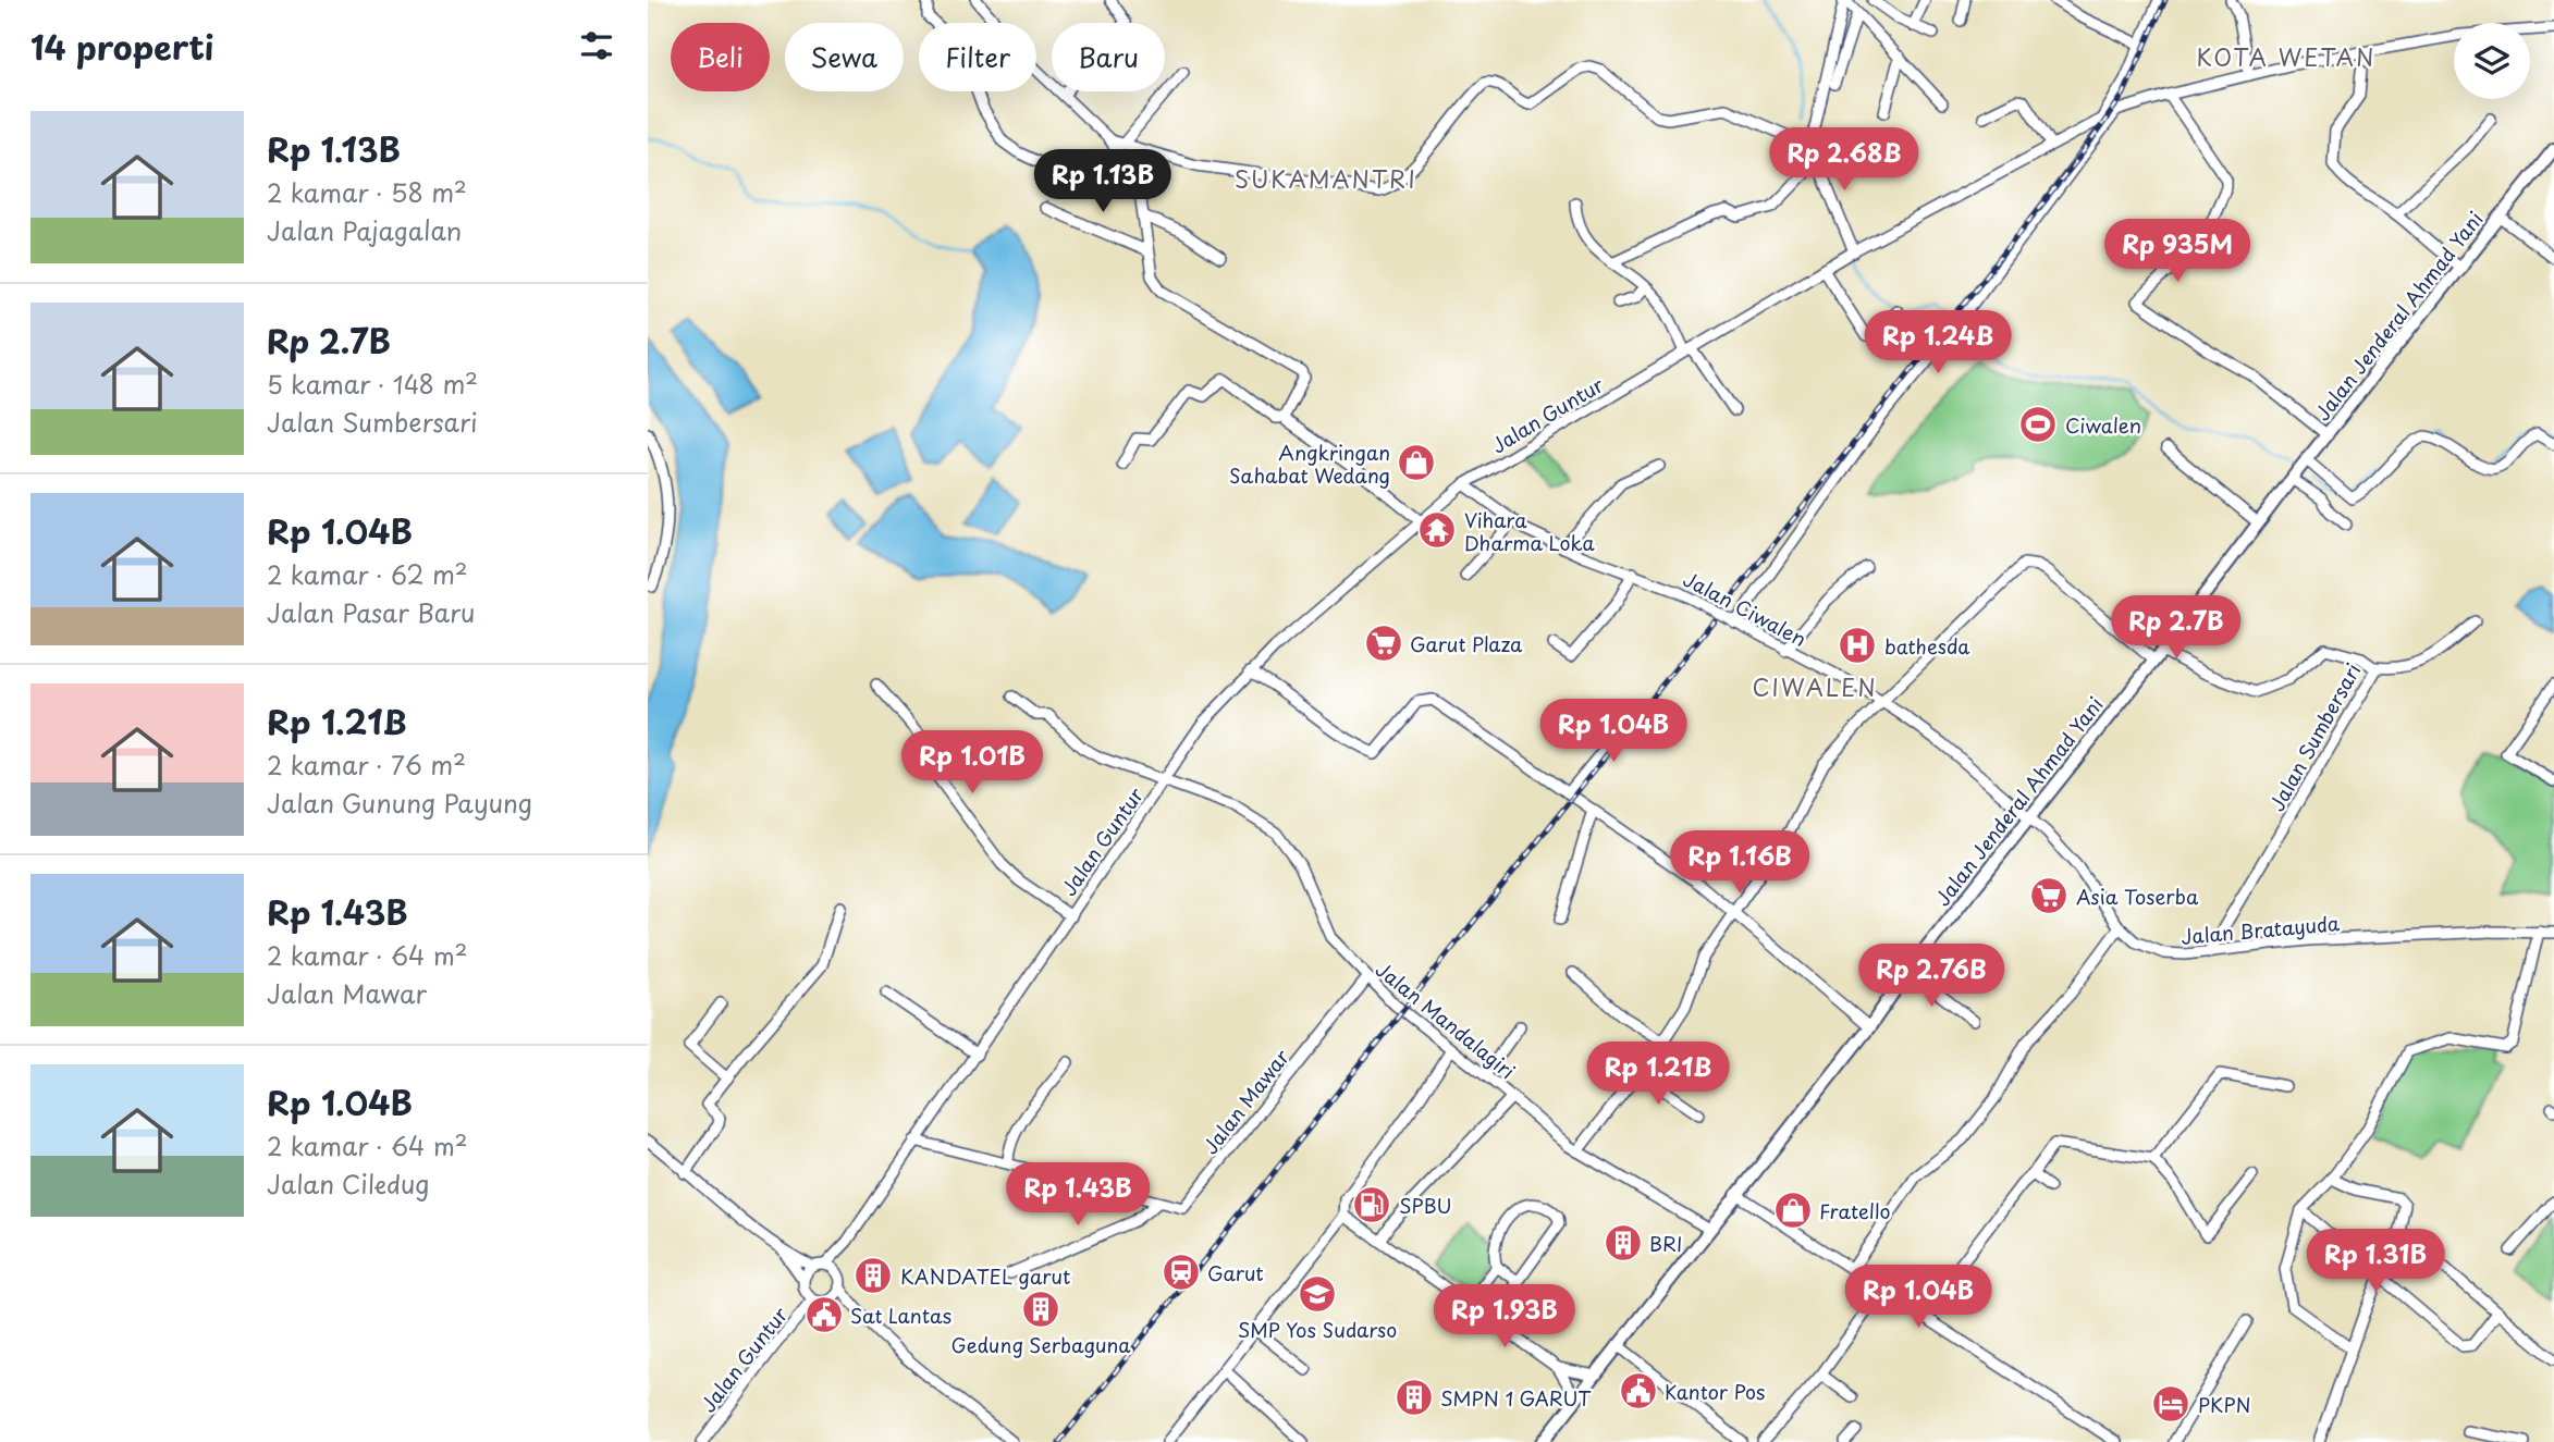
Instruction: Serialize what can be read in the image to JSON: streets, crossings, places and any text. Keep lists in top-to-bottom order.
{
  "streets": {
    "main road": ["Jalan Jenderal Ahmad Yani"],
    "street": [
      "Jalan Guntur",
      "Jalan Ciwalen",
      "Jalan Sumbersari",
      "Jalan Bratayuda",
      "Jalan Mandalagiri",
      "Jalan Mawar"
    ]
  },
  "crossings": [
    ["Jalan Jenderal Ahmad Yani", "Jalan Ciwalen"],
    ["Jalan Jenderal Ahmad Yani", "Jalan Sumbersari"],
    ["Jalan Jenderal Ahmad Yani", "Jalan Bratayuda"],
    ["Jalan Jenderal Ahmad Yani", "Jalan Mandalagiri"],
    ["Jalan Guntur", "Jalan Ciwalen"],
    ["Jalan Guntur", "Jalan Mandalagiri"],
    ["Jalan Guntur", "Jalan Mawar"],
    ["Jalan Ciwalen", "Jalan Bratayuda"],
    ["Jalan Sumbersari", "Jalan Bratayuda"],
    ["Jalan Mandalagiri", "Jalan Mawar"]
  ],
  "districts": ["KOTA WETAN", "SUKAMANTRI", "CIWALEN"],
  "places": {
    "sports": ["Ciwalen"],
    "shop": ["Angkringan Sahabat Wedang", "Fratello"],
    "temple": ["Vihara Dharma Loka"],
    "supermarket": ["Garut Plaza", "Asia Toserba"],
    "hospital": ["bathesda"],
    "fuel station": ["SPBU"],
    "building": [
      "BRI",
      "KANDATEL garut",
      "Gedung Serbaguna",
      "SMPN 1 GARUT"
    ],
    "station": ["Garut"],
    "school or university": ["SMP Yos Sudarso"],
    "public building": ["Sat Lantas", "Kantor Pos"],
    "hotel": ["PKPN"]
  },
  "page": {
    "heading": "14 properti",
    "chip": [
      "Beli",
      "Sewa",
      "Filter",
      "Baru"
    ],
    "list": [
      {
        "name": "Rp 1.13B",
        "note": "2 kamar · 58 m² · Jalan Pajagalan"
      },
      {
        "name": "Rp 2.7B",
        "note": "5 kamar · 148 m² · Jalan Sumbersari"
      },
      {
        "name": "Rp 1.04B",
        "note": "2 kamar · 62 m² · Jalan Pasar Baru"
      },
      {
        "name": "Rp 1.21B",
        "note": "2 kamar · 76 m² · Jalan Gunung Payung"
      },
      {
        "name": "Rp 1.43B",
        "note": "2 kamar · 64 m² · Jalan Mawar"
      },
      {
        "name": "Rp 1.04B",
        "note": "2 kamar · 64 m² · Jalan Ciledug"
      }
    ],
    "price": [
      "Rp 2.68B",
      "Rp 1.13B",
      "Rp 935M",
      "Rp 1.24B",
      "Rp 2.7B",
      "Rp 1.04B",
      "Rp 1.01B",
      "Rp 1.16B",
      "Rp 2.76B",
      "Rp 1.21B",
      "Rp 1.43B",
      "Rp 1.31B",
      "Rp 1.04B",
      "Rp 1.93B"
    ]
  }
}
